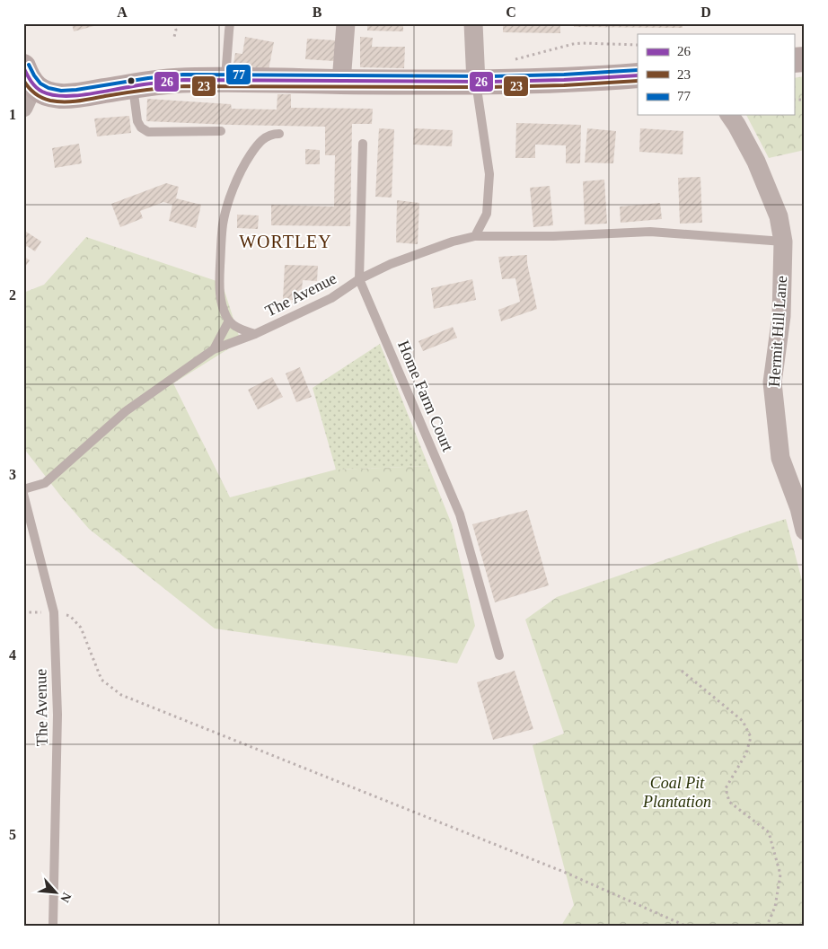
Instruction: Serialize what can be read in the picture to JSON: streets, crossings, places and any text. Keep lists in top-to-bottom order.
{
  "streets": {
    "street": ["Hermit Hill Lane"],
    "lane": ["The Avenue", "Home Farm Court"]
  },
  "crossings": [
    ["The Avenue", "Hermit Hill Lane"],
    ["The Avenue", "Home Farm Court"]
  ],
  "districts": ["WORTLEY"],
  "parks": ["Coal Pit Plantation"],
  "lines": ["transit line 77", "transit line 26", "transit line 23"],
  "legend": ["26", "23", "77"],
  "north": "bottom right",
  "grid": {
    "columns": [
      "A",
      "B",
      "C",
      "D"
    ],
    "rows": [
      "1",
      "2",
      "3",
      "4",
      "5"
    ]
  }
}
